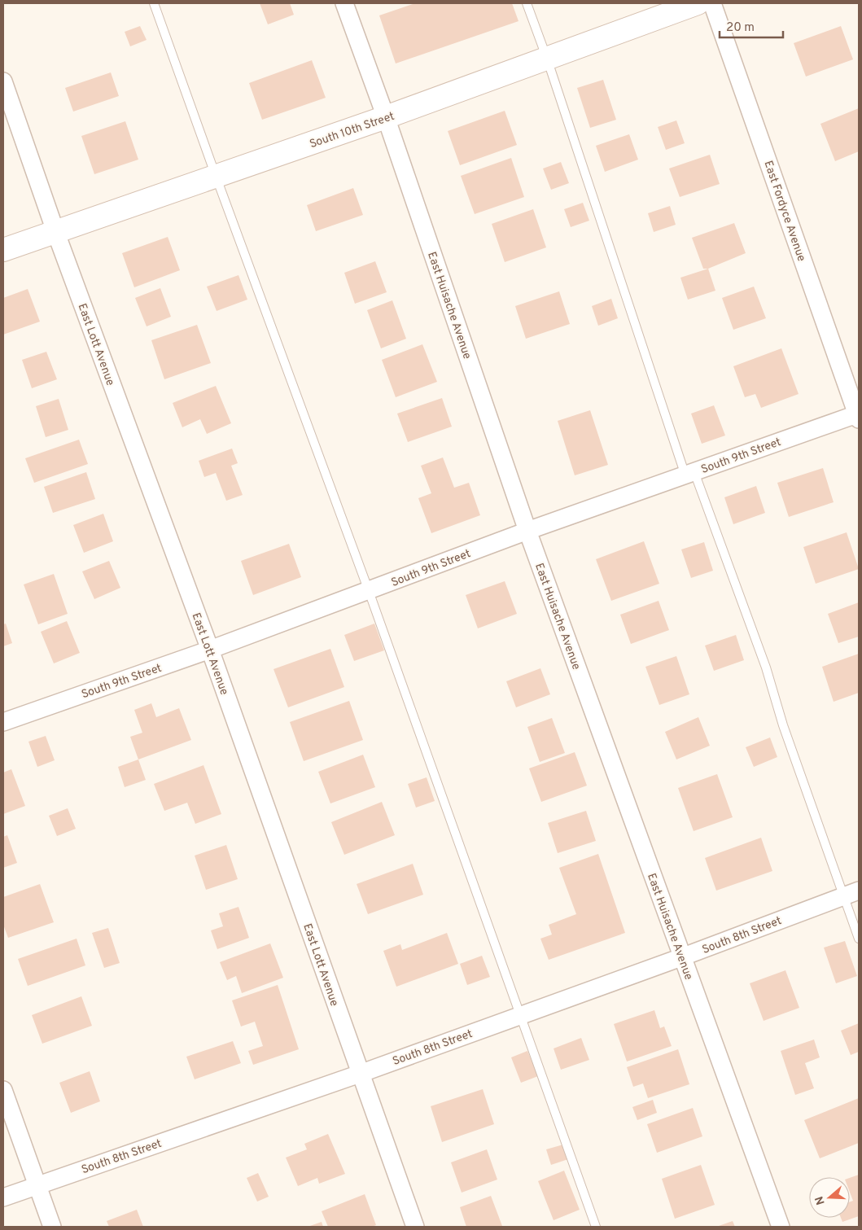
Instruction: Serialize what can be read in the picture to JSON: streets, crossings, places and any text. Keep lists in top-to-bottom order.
{
  "streets": {
    "street": [
      "South 10th Street",
      "East Fordyce Avenue",
      "East Huisache Avenue",
      "East Lott Avenue",
      "South 9th Street",
      "South 8th Street"
    ]
  },
  "crossings": [
    ["South 10th Street", "East Huisache Avenue"],
    ["South 10th Street", "East Lott Avenue"],
    ["East Fordyce Avenue", "South 9th Street"],
    ["East Huisache Avenue", "South 9th Street"],
    ["East Huisache Avenue", "South 8th Street"],
    ["East Lott Avenue", "South 9th Street"],
    ["East Lott Avenue", "South 8th Street"]
  ],
  "scale_bar": "20 m",
  "north": "left"
}
